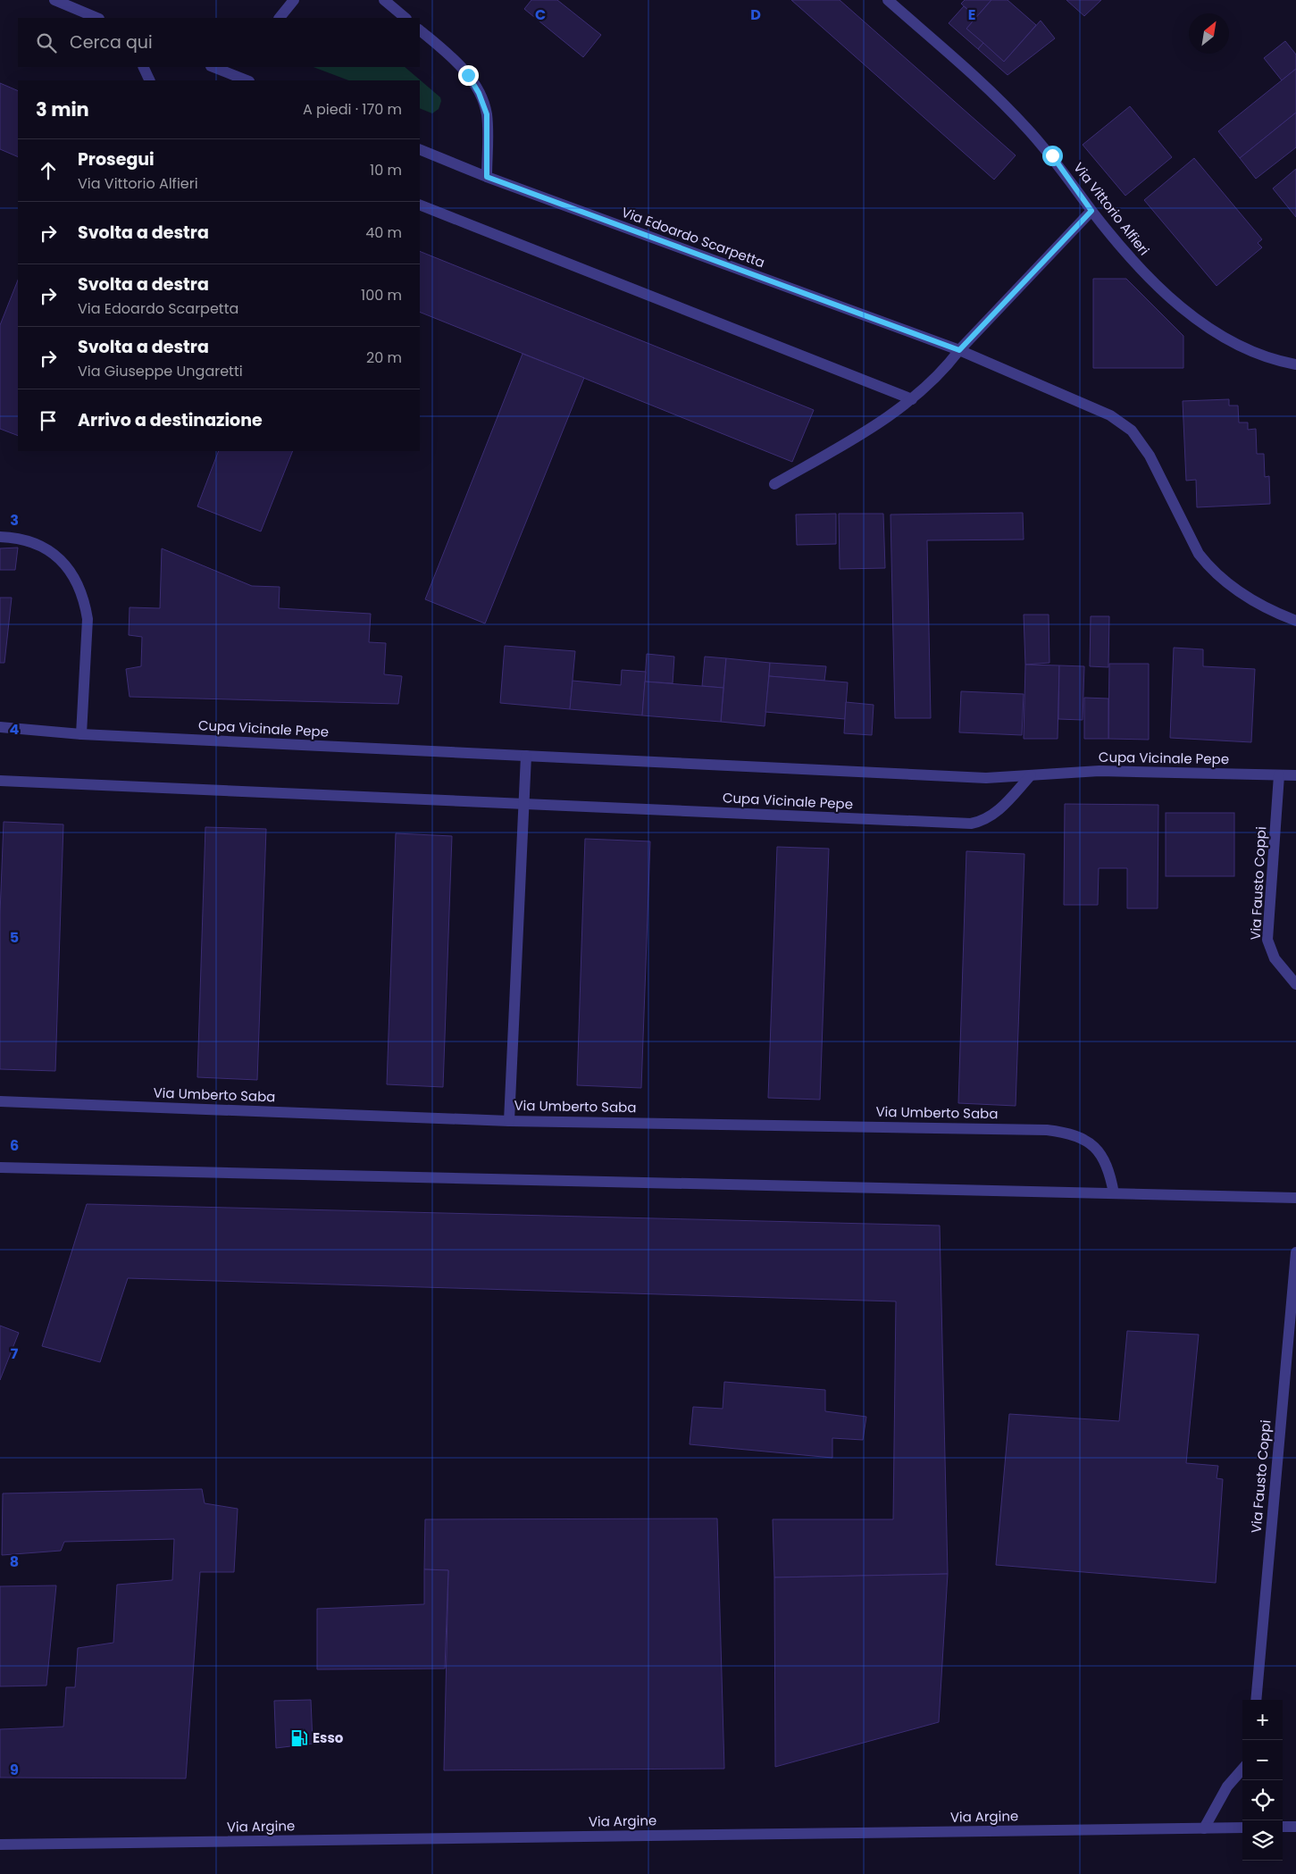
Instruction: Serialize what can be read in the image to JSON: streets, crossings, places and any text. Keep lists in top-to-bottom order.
{
  "streets": {
    "street": [
      "Via Vittorio Alfieri",
      "Via Edoardo Scarpetta",
      "Cupa Vicinale Pepe",
      "Via Fausto Coppi",
      "Via Umberto Saba",
      "Via Argine"
    ]
  },
  "crossings": [
    ["Cupa Vicinale Pepe", "Via Fausto Coppi"]
  ],
  "places": {
    "fuel station": ["Esso"]
  },
  "north": "top right",
  "page": {
    "search": "Cerca qui",
    "heading": ["3 min", "A piedi · 170 m"],
    "list": [
      ["Prosegui", "Via Vittorio Alfieri", "10 m"],
      ["Svolta a destra", "40 m"],
      ["Svolta a destra", "Via Edoardo Scarpetta", "100 m"],
      ["Svolta a destra", "Via Giuseppe Ungaretti", "20 m"],
      "Arrivo a destinazione"
    ],
    "map_buttons": ["+", "−"]
  },
  "grid": {
    "columns": ["C", "D", "E"],
    "rows": [
      "3",
      "4",
      "5",
      "6",
      "7",
      "8",
      "9"
    ]
  }
}
